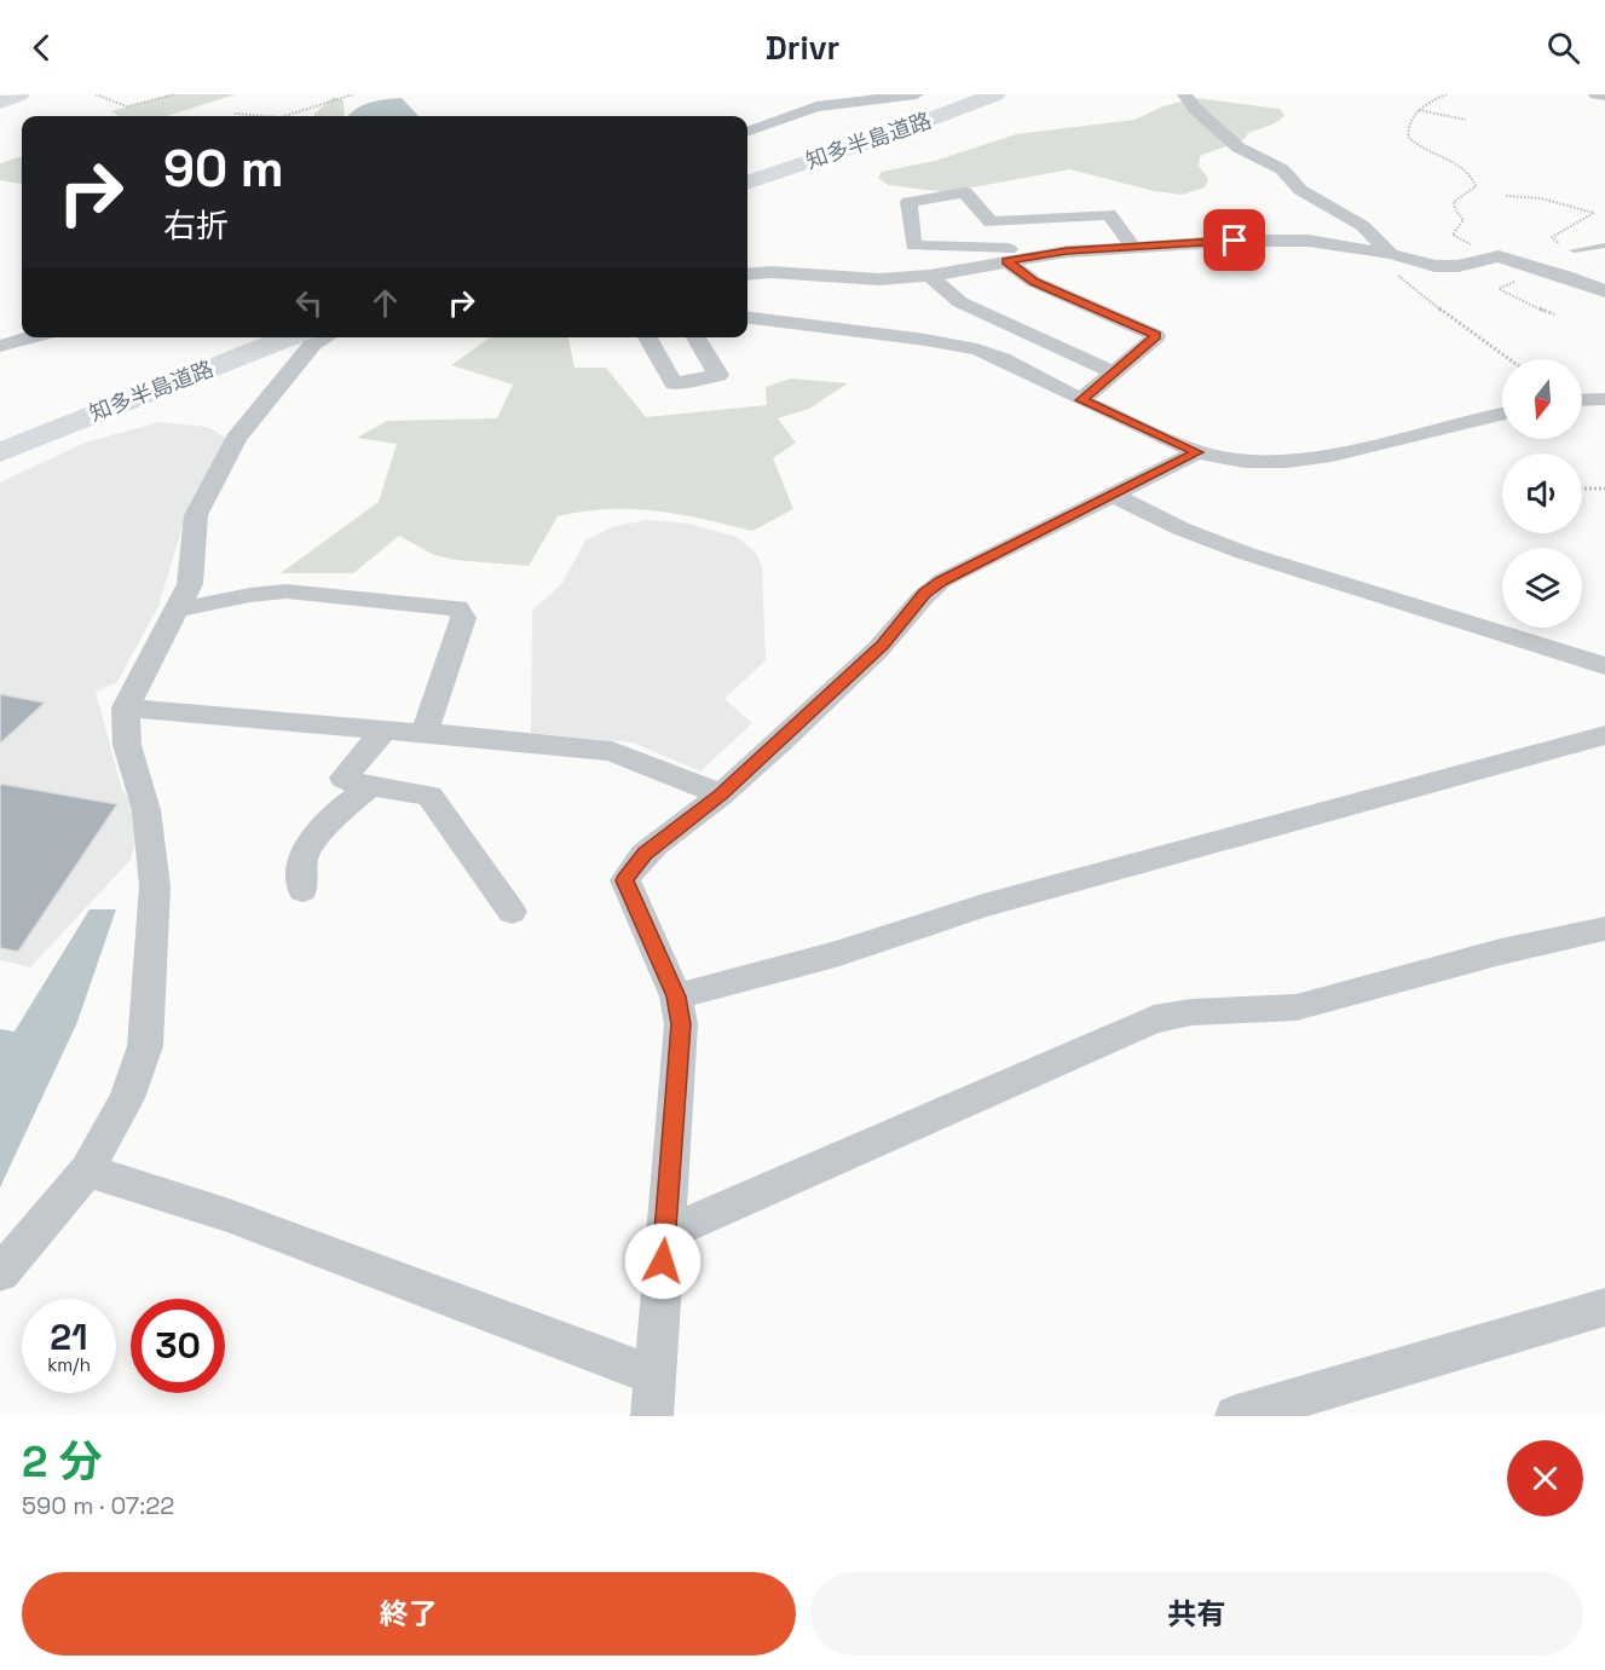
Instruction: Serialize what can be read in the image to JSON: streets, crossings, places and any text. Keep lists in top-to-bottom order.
{
  "streets": {
    "main road": ["知多半島道路"]
  },
  "north": "bottom",
  "page": {
    "header": "Drivr",
    "turn": ["90 m", "右折"],
    "speed": "21 km/h",
    "limit": "30",
    "heading": ["2 分", "590 m · 07:22"],
    "buttons": ["終了", "共有"]
  }
}
